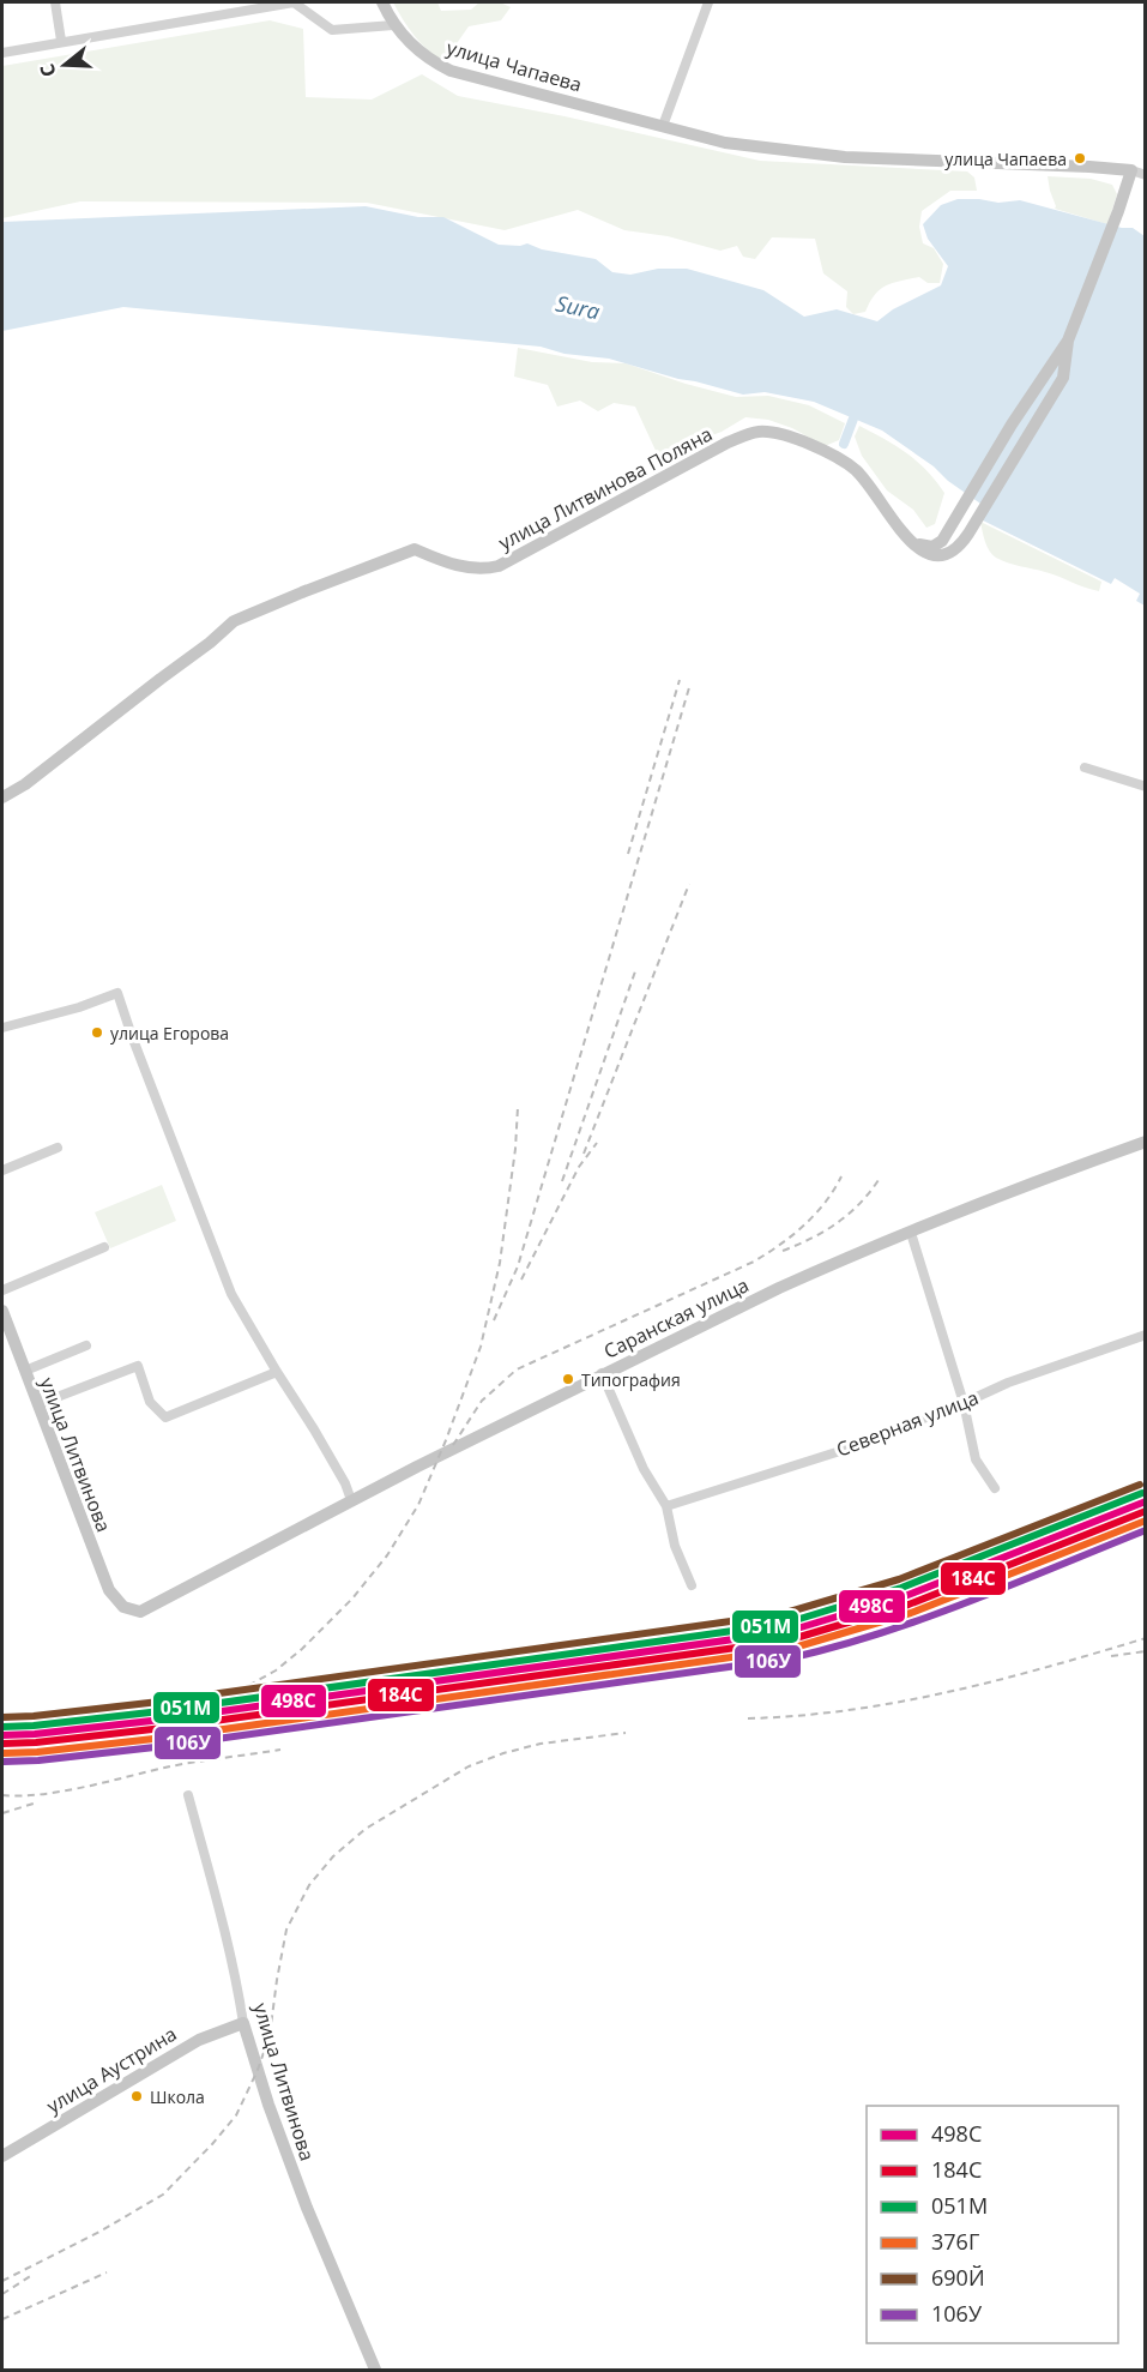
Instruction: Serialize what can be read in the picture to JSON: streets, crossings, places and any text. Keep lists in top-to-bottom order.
{
  "streets": {
    "main road": [
      "улица Чапаева",
      "улица Литвинова Поляна",
      "Саранская улица",
      "улица Литвинова",
      "улица Аустрина"
    ],
    "street": ["Северная улица"]
  },
  "crossings": [
    ["Саранская улица", "улица Литвинова"],
    ["улица Литвинова", "улица Аустрина"]
  ],
  "water": ["Sura"],
  "places": [
    "улица Чапаева",
    "улица Егорова",
    "Типография",
    "Школа"
  ],
  "lines": [
    "transit line 690Й",
    "transit line 051М",
    "transit line 498С",
    "transit line 184С",
    "transit line 376Г",
    "transit line 106У"
  ],
  "legend": [
    "498С",
    "184С",
    "051М",
    "376Г",
    "690Й",
    "106У"
  ],
  "north": "left"
}
